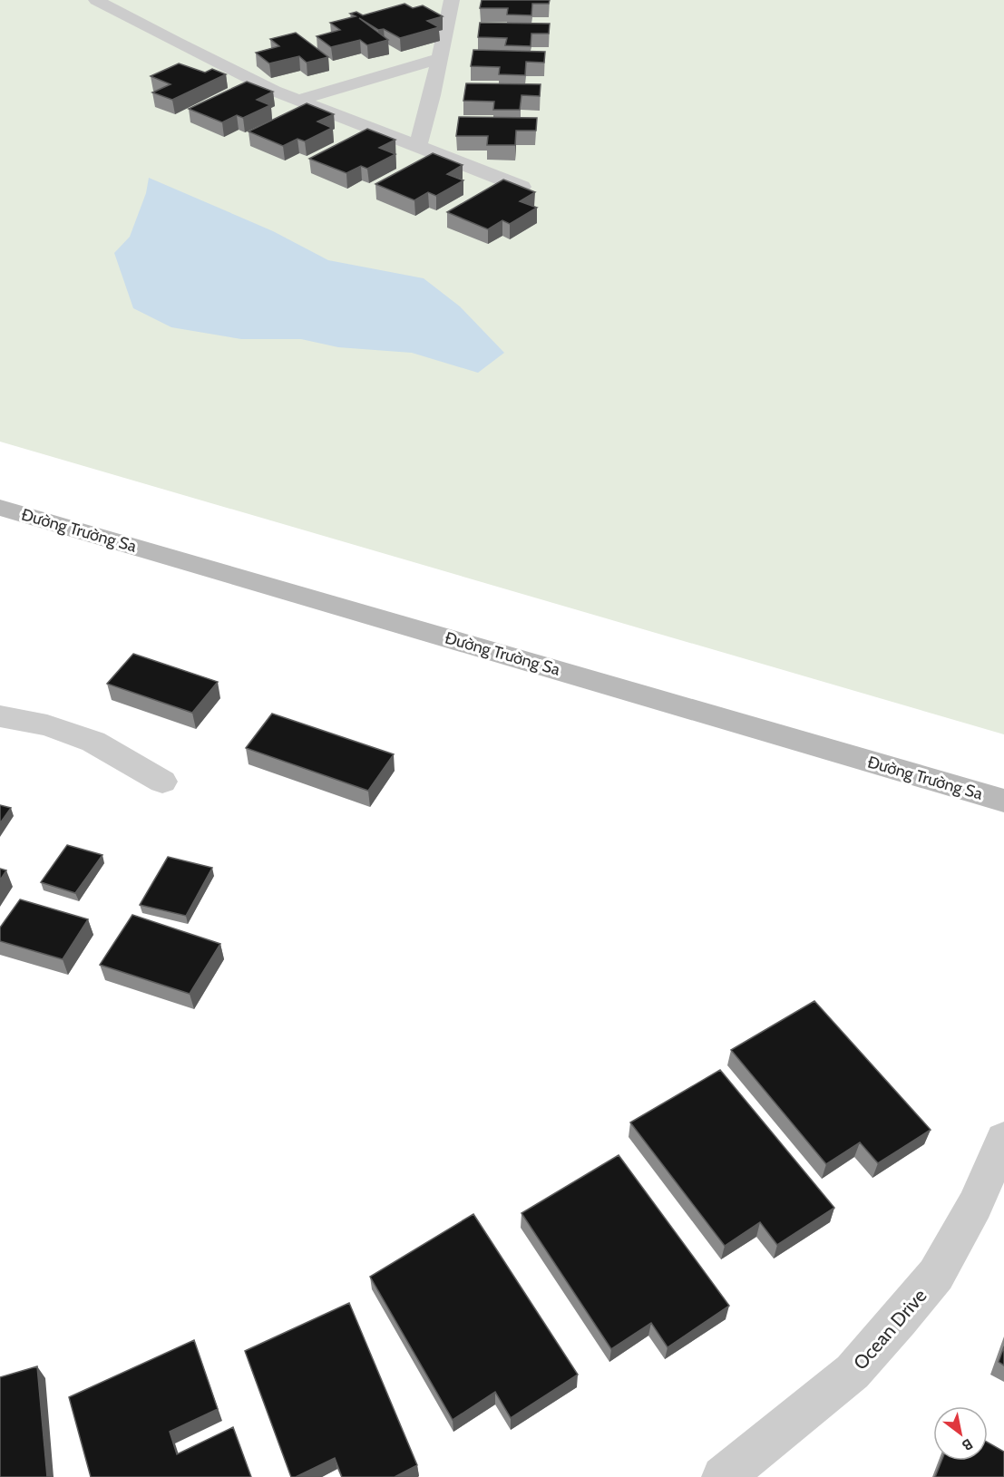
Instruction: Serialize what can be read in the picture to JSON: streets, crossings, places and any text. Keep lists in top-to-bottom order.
{
  "streets": {
    "main road": ["Đường Trường Sa"],
    "street": ["Ocean Drive"]
  },
  "north": "bottom right"
}
